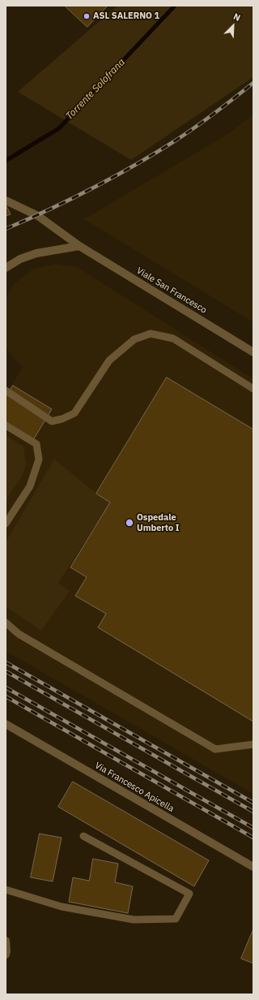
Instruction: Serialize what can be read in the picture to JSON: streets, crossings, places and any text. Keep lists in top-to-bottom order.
{
  "streets": {
    "street": ["Viale San Francesco", "Via Francesco Apicella"]
  },
  "water": ["Torrente Solofrana"],
  "places": ["ASL SALERNO 1", "Ospedale Umberto I"],
  "north": "top right"
}
